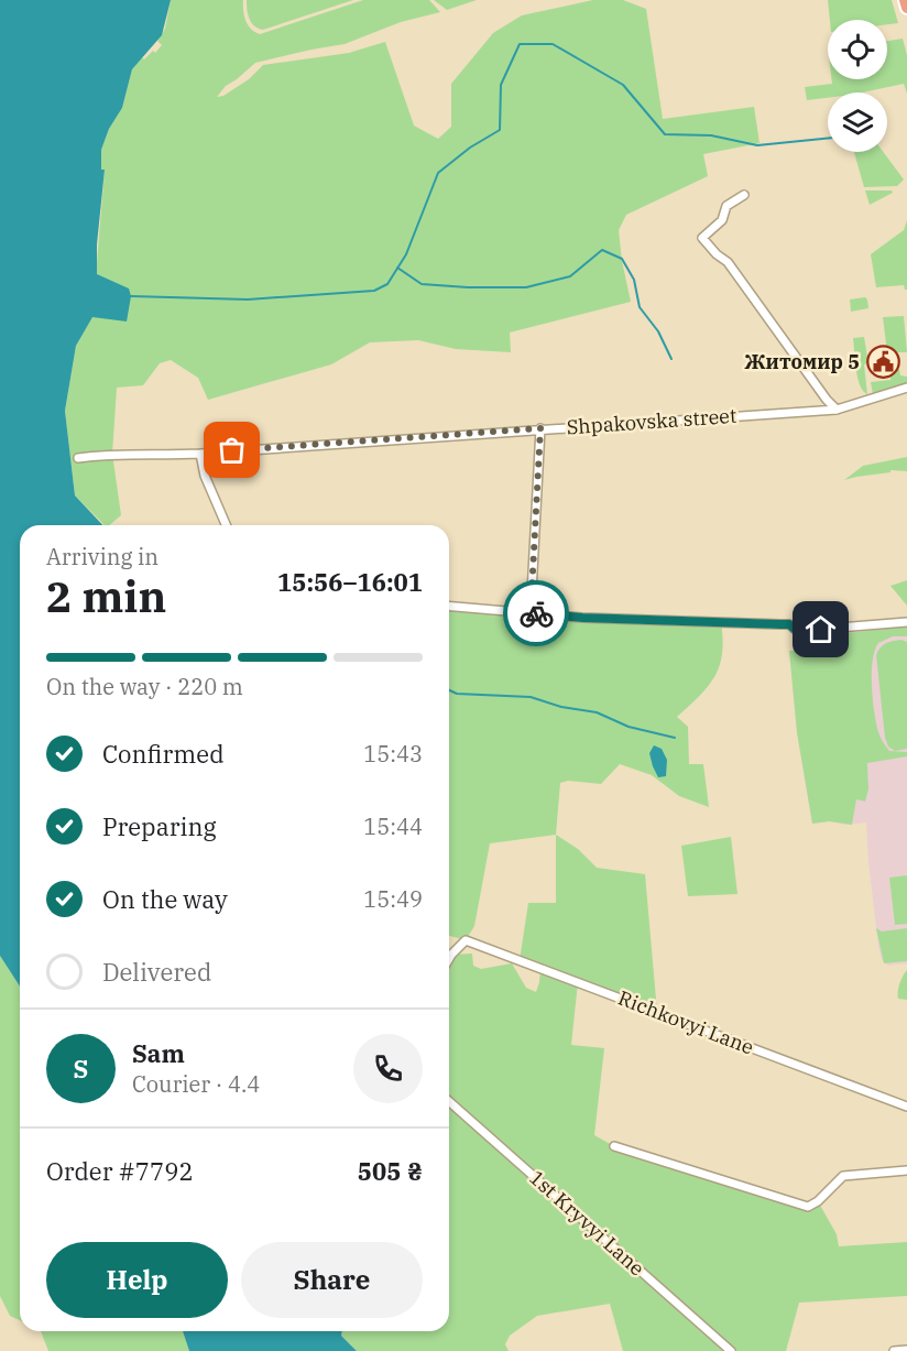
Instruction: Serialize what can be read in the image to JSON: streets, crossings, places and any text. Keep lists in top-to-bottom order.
{
  "streets": {
    "street": ["Shpakovska street", "Richkovyi Lane", "1st Kryvyi Lane"]
  },
  "places": {
    "public building": ["Житомир 5"]
  },
  "page": {
    "heading": ["2 min", "Arriving in", "15:56–16:01"],
    "panel": [
      "Sam",
      "Courier · 4.4",
      "Order #7792",
      "505 ₴"
    ],
    "bar": "On the way · 220 m",
    "list": [
      ["Confirmed", "15:43"],
      ["Preparing", "15:44"],
      ["On the way", "15:49"],
      "Delivered"
    ],
    "round": "S",
    "buttons": ["Help", "Share"]
  }
}
